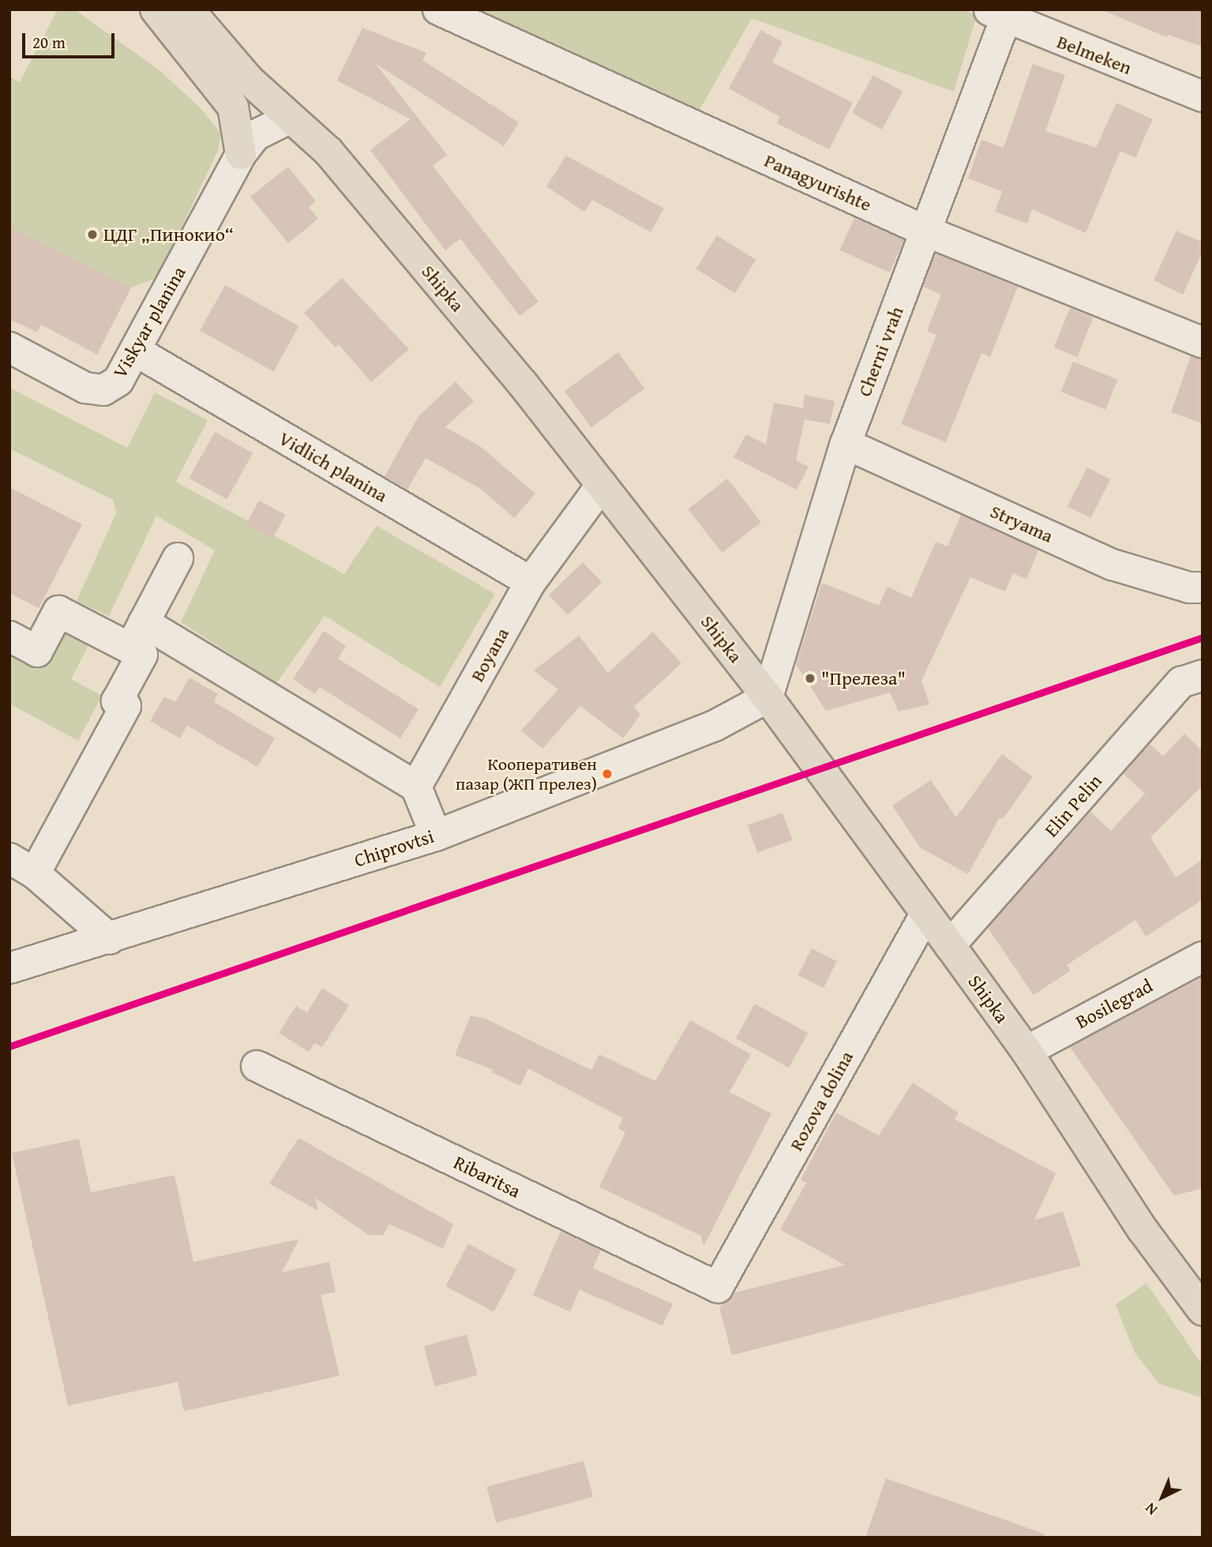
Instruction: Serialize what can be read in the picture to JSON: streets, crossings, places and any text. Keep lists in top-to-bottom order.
{
  "streets": {
    "main road": ["Shipka"],
    "street": [
      "Belmeken",
      "Panagyurishte",
      "Viskyar planina",
      "Cherni vrah",
      "Vidlich planina",
      "Stryama",
      "Boyana",
      "Elin Pelin",
      "Chiprovtsi",
      "Bosilegrad",
      "Rozova dolina",
      "Ribaritsa"
    ]
  },
  "crossings": [
    ["Belmeken", "Cherni vrah"],
    ["Panagyurishte", "Cherni vrah"],
    ["Shipka", "Viskyar planina"],
    ["Shipka", "Cherni vrah"],
    ["Shipka", "Boyana"],
    ["Shipka", "Elin Pelin"],
    ["Shipka", "Chiprovtsi"],
    ["Shipka", "Bosilegrad"],
    ["Shipka", "Rozova dolina"],
    ["Viskyar planina", "Vidlich planina"],
    ["Cherni vrah", "Stryama"],
    ["Cherni vrah", "Chiprovtsi"],
    ["Vidlich planina", "Boyana"],
    ["Rozova dolina", "Ribaritsa"]
  ],
  "places": ["ЦДГ „Пинокио“", "\"Прелеза\"", "Кооперативен пазар (ЖП прелез)"],
  "scale_bar": "20 m",
  "north": "bottom left"
}
